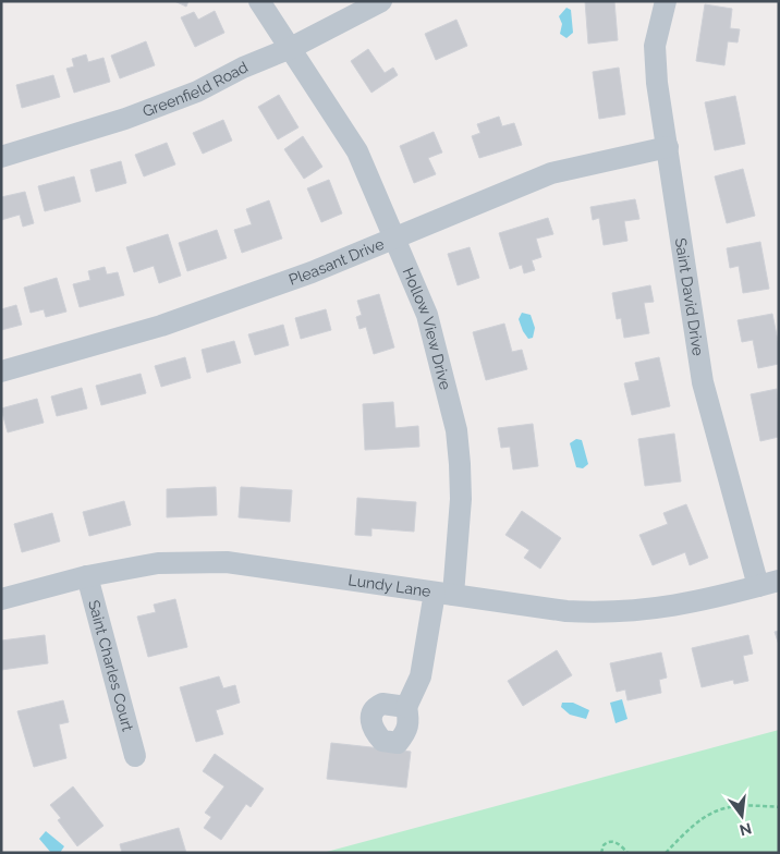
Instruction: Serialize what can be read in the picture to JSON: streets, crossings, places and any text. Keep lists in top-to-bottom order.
{
  "streets": {
    "street": [
      "Greenfield Road",
      "Pleasant Drive",
      "Saint David Drive",
      "Hollow View Drive",
      "Lundy Lane",
      "Saint Charles Court"
    ]
  },
  "crossings": [
    ["Greenfield Road", "Hollow View Drive"],
    ["Pleasant Drive", "Saint David Drive"],
    ["Pleasant Drive", "Hollow View Drive"],
    ["Saint David Drive", "Lundy Lane"],
    ["Hollow View Drive", "Lundy Lane"],
    ["Lundy Lane", "Saint Charles Court"]
  ],
  "north": "bottom"
}
